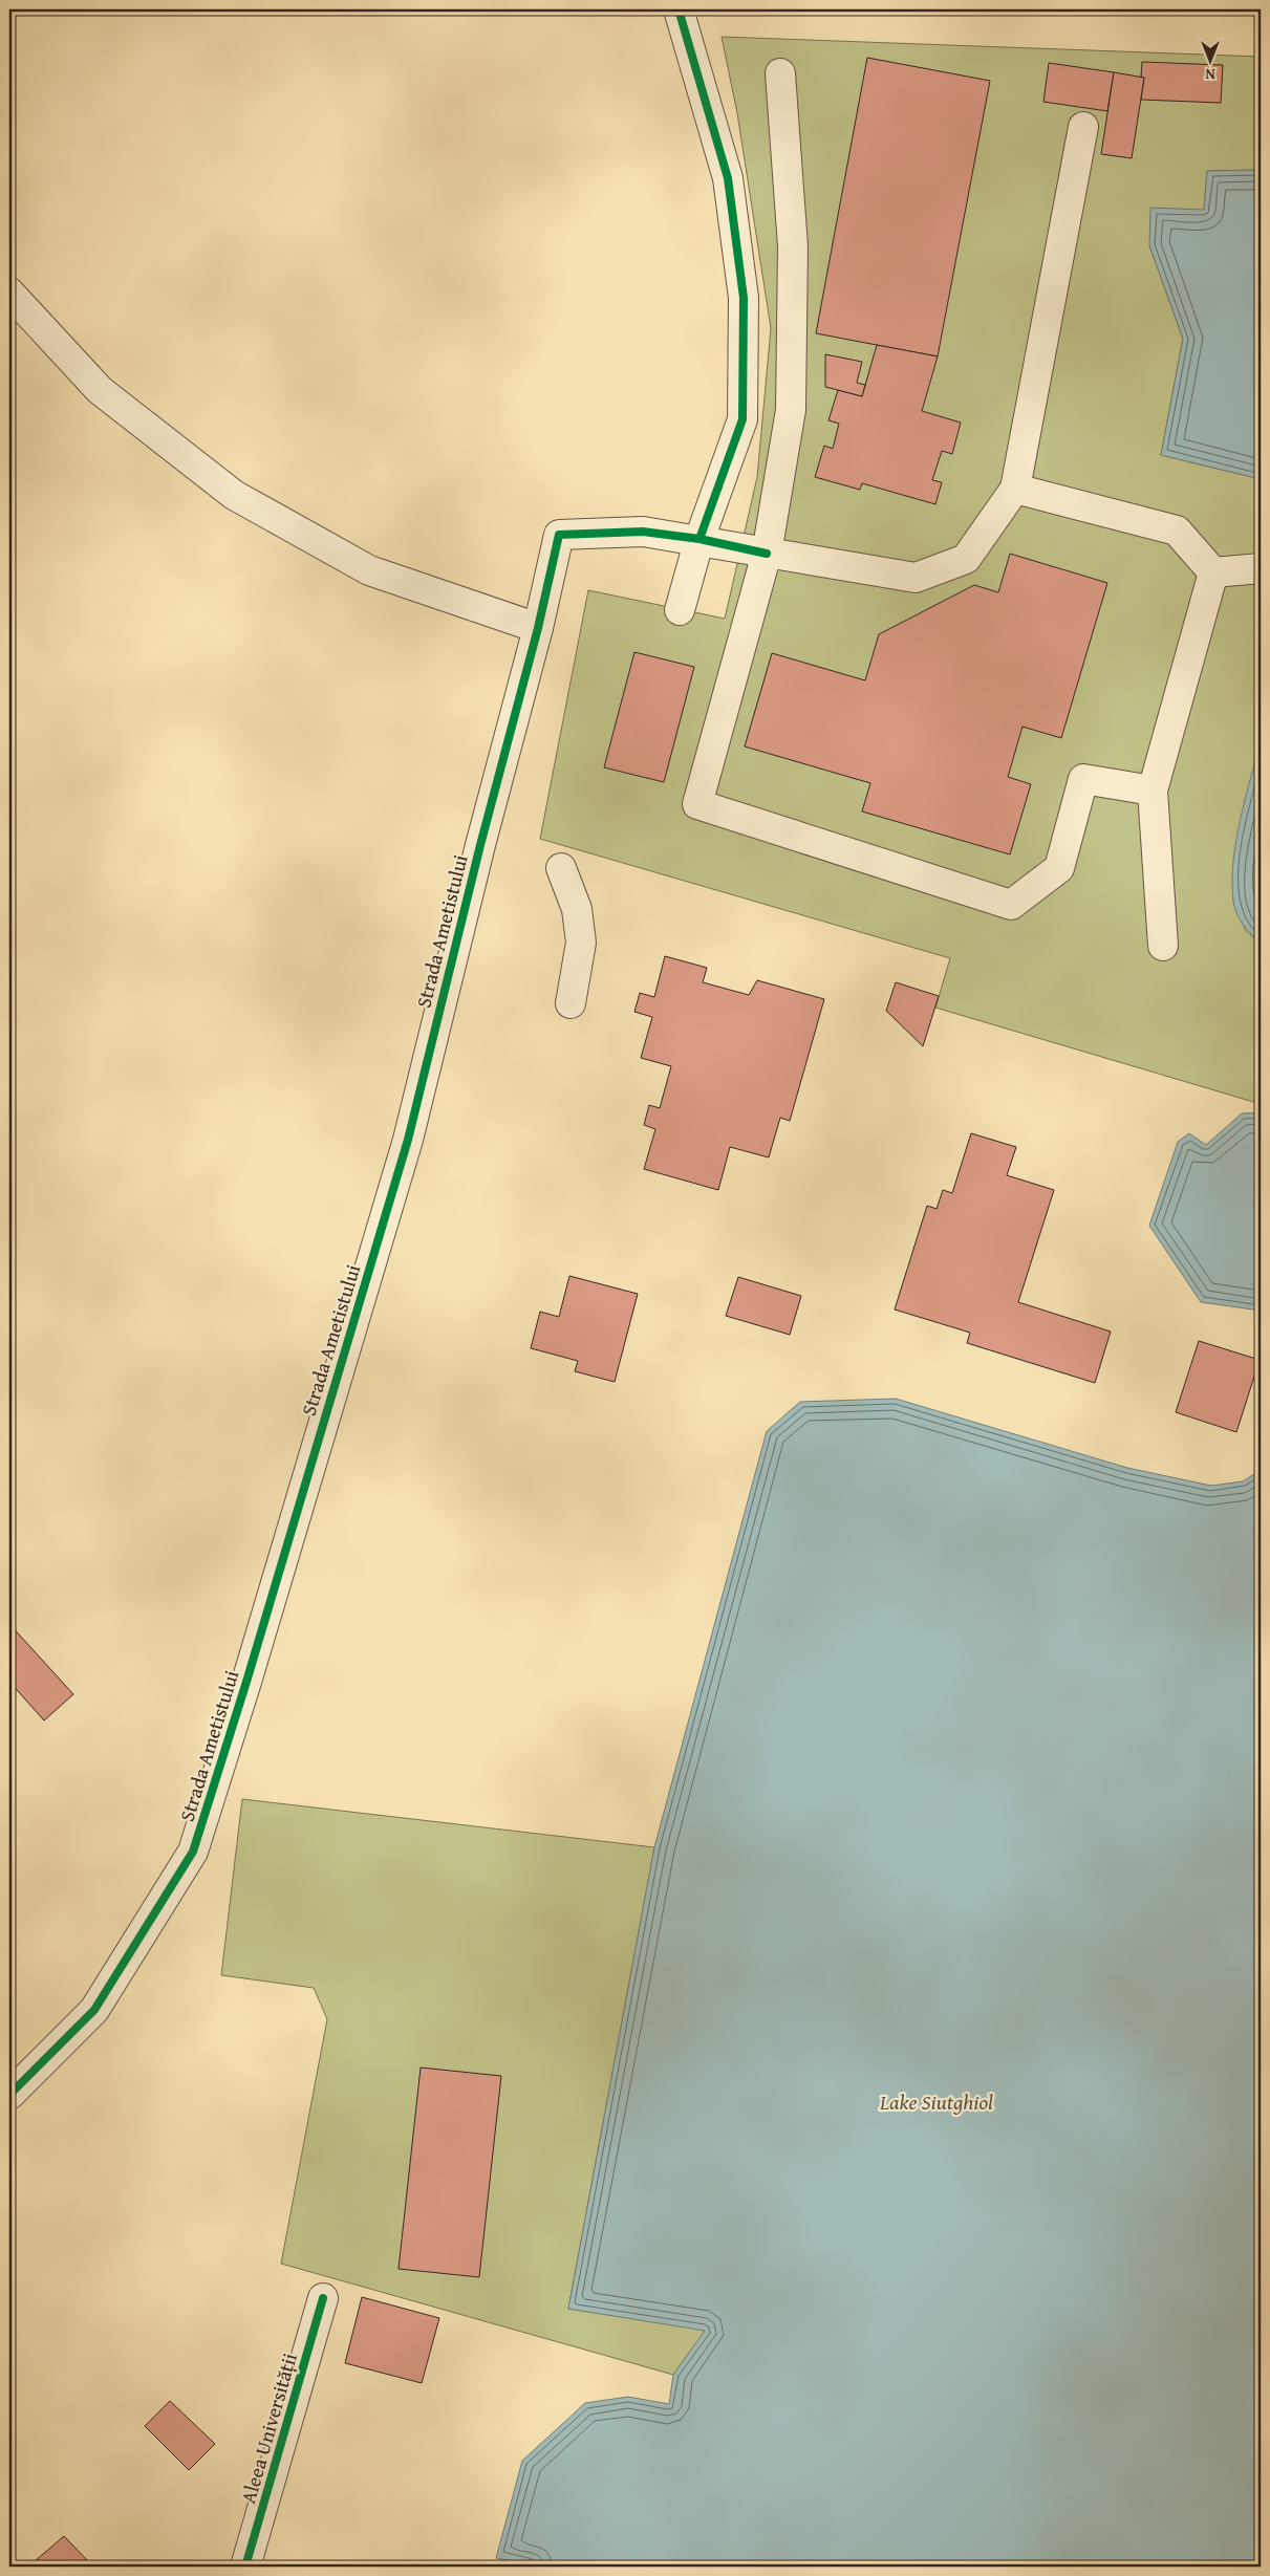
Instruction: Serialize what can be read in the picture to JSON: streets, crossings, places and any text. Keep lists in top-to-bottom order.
{
  "streets": {
    "street": ["Strada Ametistului", "Aleea Universității"]
  },
  "water": ["Lake Siutghiol"],
  "north": "bottom"
}
